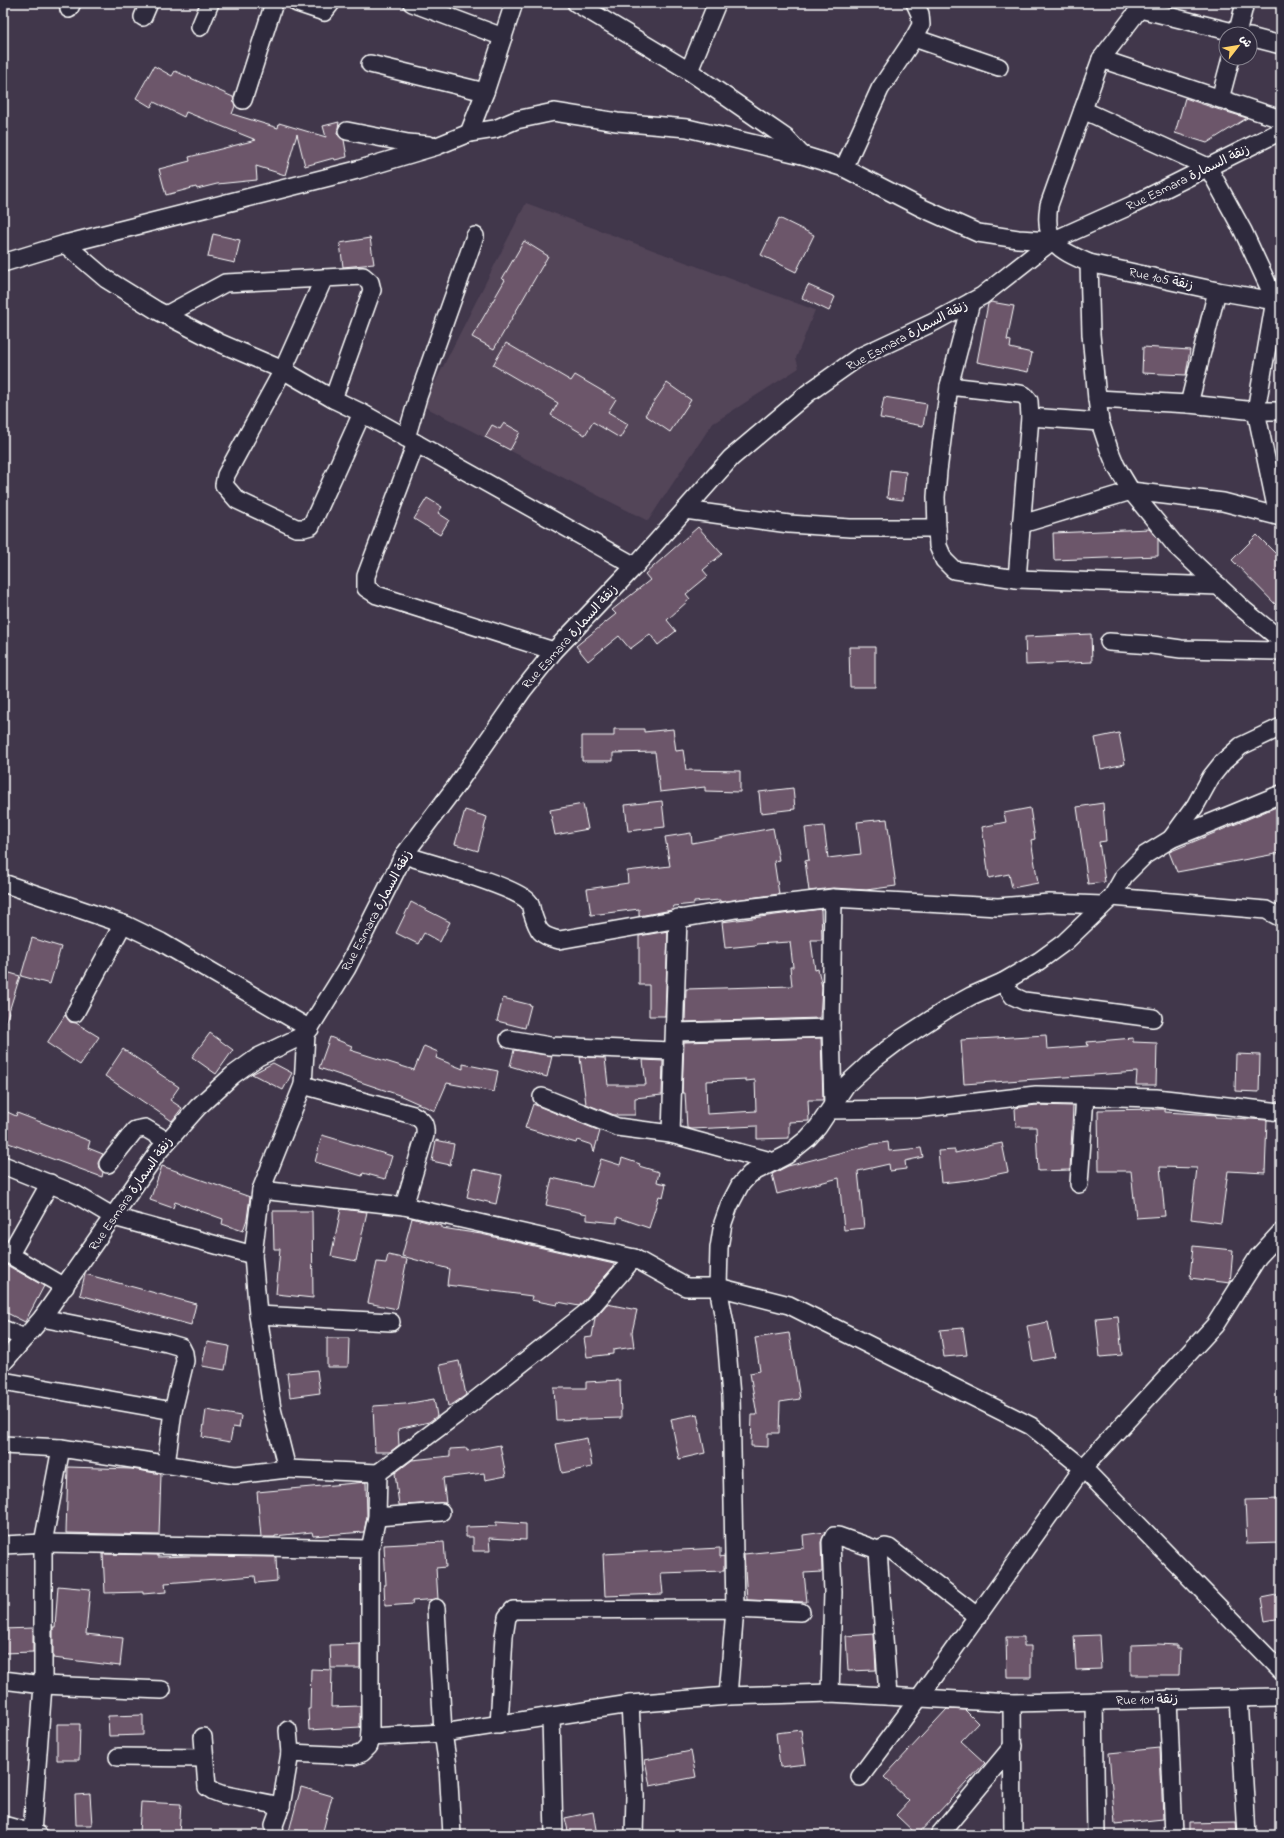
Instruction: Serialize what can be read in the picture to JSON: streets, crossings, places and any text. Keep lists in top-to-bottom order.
{
  "streets": {
    "street": ["Rue Esmara زنقة السمارة", "Rue 105 زنقة", "Rue 101 زنقة"]
  },
  "crossings": [
    ["Rue Esmara زنقة السمارة", "Rue 105 زنقة"]
  ],
  "north": "top right"
}
